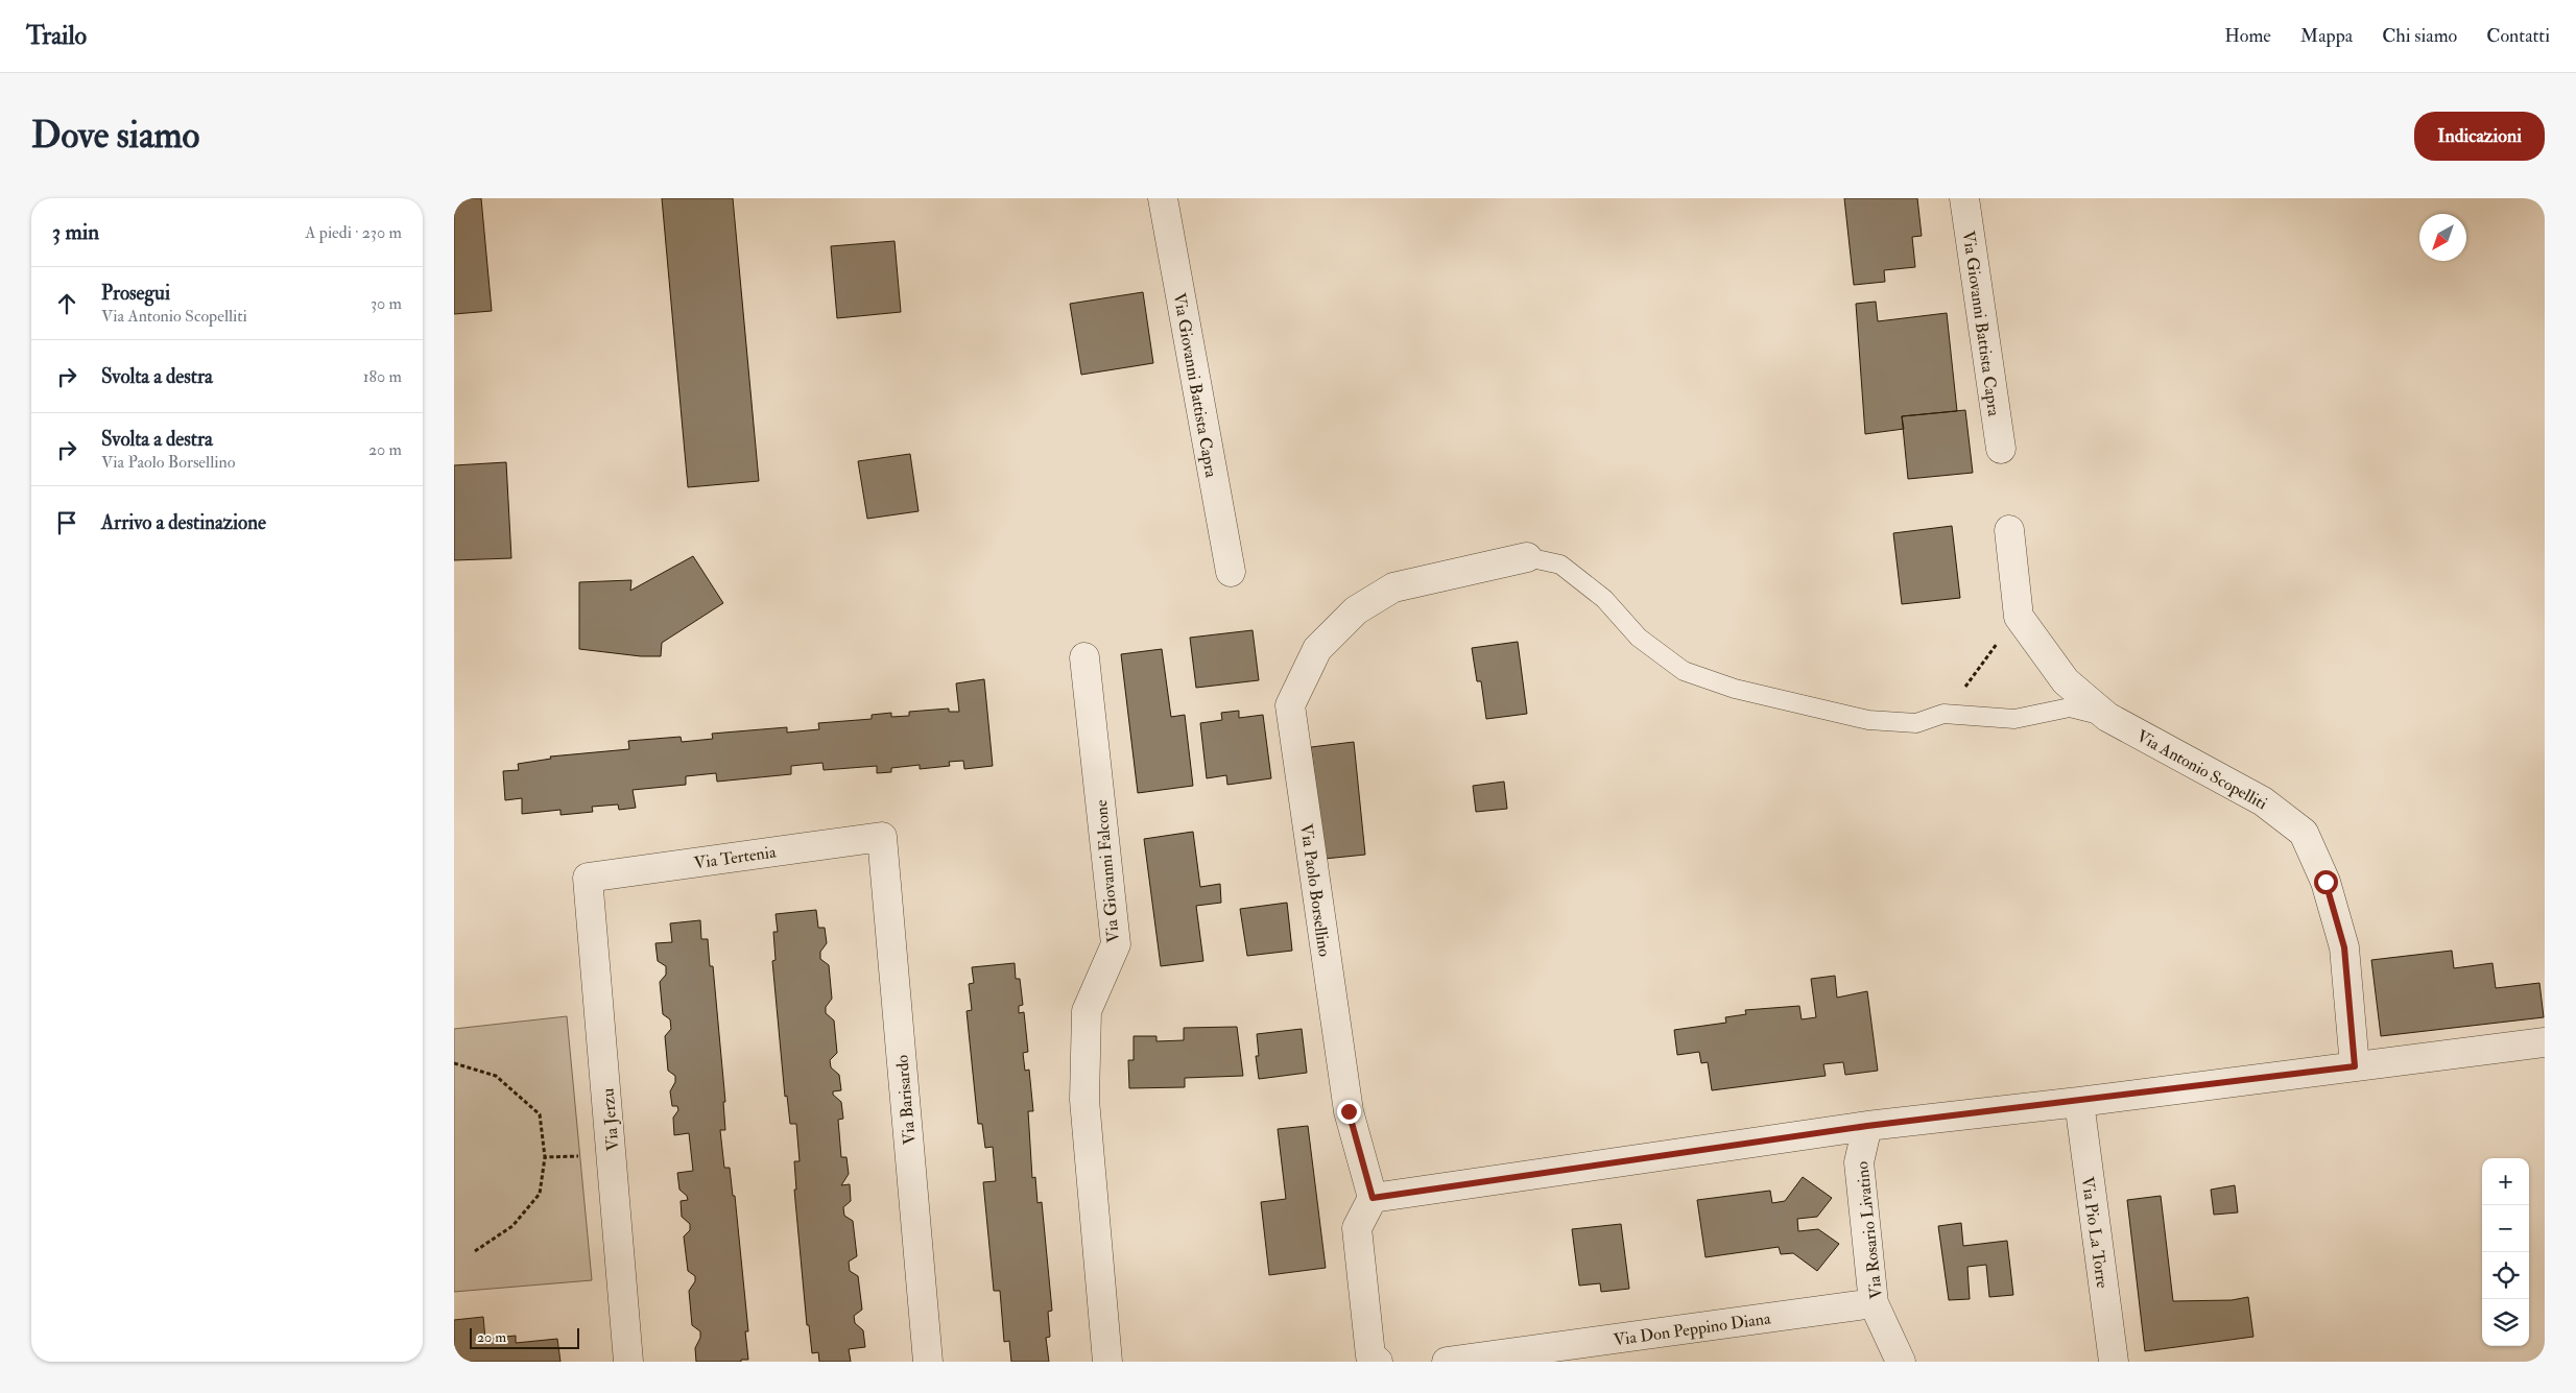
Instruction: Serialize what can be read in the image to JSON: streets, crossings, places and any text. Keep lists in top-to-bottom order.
{
  "streets": {
    "street": [
      "Via Giovanni Battista Capra",
      "Via Antonio Scopelliti",
      "Via Tertenia",
      "Via Giovanni Falcone",
      "Via Paolo Borsellino",
      "Via Barisardo",
      "Via Jerzu",
      "Via Rosario Livatino",
      "Via Pio La Torre",
      "Via Don Peppino Diana"
    ]
  },
  "crossings": [
    ["Via Tertenia", "Via Barisardo"],
    ["Via Tertenia", "Via Jerzu"],
    ["Via Rosario Livatino", "Via Don Peppino Diana"]
  ],
  "scale_bar": "20 m",
  "north": "bottom left",
  "page": {
    "header": "Trailo",
    "nav": [
      "Home",
      "Mappa",
      "Chi siamo",
      "Contatti"
    ],
    "buttons": "Indicazioni",
    "title": "Dove siamo",
    "heading": ["3 min", "A piedi · 230 m"],
    "list": [
      ["Prosegui", "Via Antonio Scopelliti", "30 m"],
      ["Svolta a destra", "180 m"],
      ["Svolta a destra", "Via Paolo Borsellino", "20 m"],
      "Arrivo a destinazione"
    ],
    "map_buttons": ["+", "−"],
    "scale": "20 m"
  }
}
